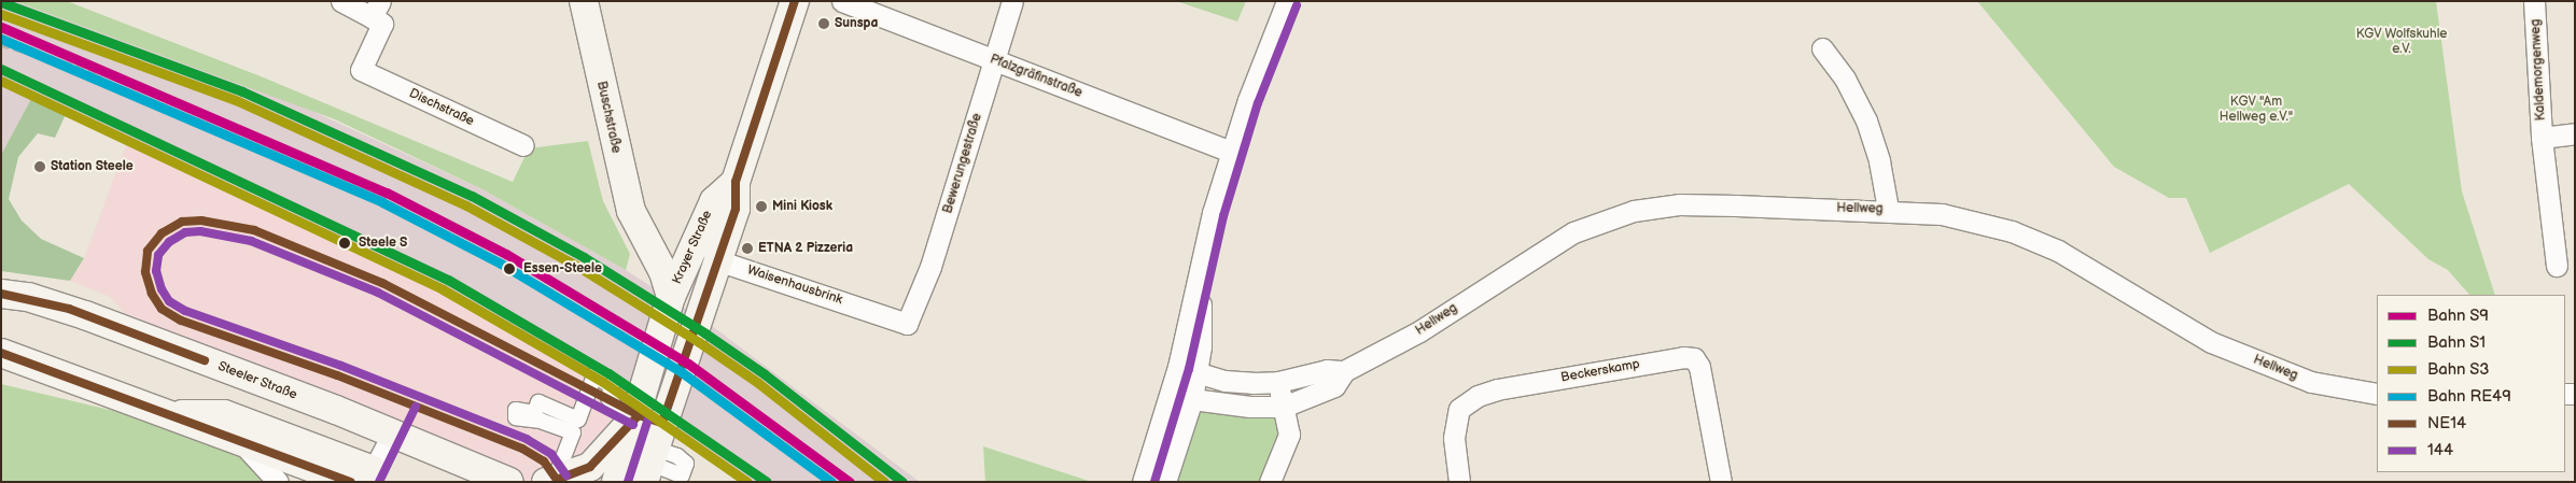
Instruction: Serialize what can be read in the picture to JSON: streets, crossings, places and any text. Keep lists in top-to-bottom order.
{
  "streets": {
    "main road": ["Buschstraße", "Krayer Straße", "Steeler Straße"],
    "street": [
      "Kaldemorgenweg",
      "Pfalzgräfinstraße",
      "Dischstraße",
      "Bewerungestraße",
      "Hellweg",
      "Waisenhausbrink",
      "Beckerskamp"
    ]
  },
  "crossings": [
    ["Pfalzgräfinstraße", "Bewerungestraße"],
    ["Buschstraße", "Krayer Straße"],
    ["Bewerungestraße", "Waisenhausbrink"],
    ["Krayer Straße", "Waisenhausbrink"]
  ],
  "parks": ["KGV Wolfskuhle e.V.", "KGV \"Am Hellweg e.V.\""],
  "places": [
    "Sunspa",
    "Station Steele",
    "Mini Kiosk",
    "Steele S",
    "ETNA 2 Pizzeria",
    "Essen-Steele"
  ],
  "lines": [
    "transit line NE14",
    "rail line S1",
    "transit line 144",
    "rail line S3",
    "rail line S9",
    "rail line RE49"
  ],
  "legend": [
    "Bahn S9",
    "Bahn S1",
    "Bahn S3",
    "Bahn RE49",
    "NE14",
    "144"
  ]
}
